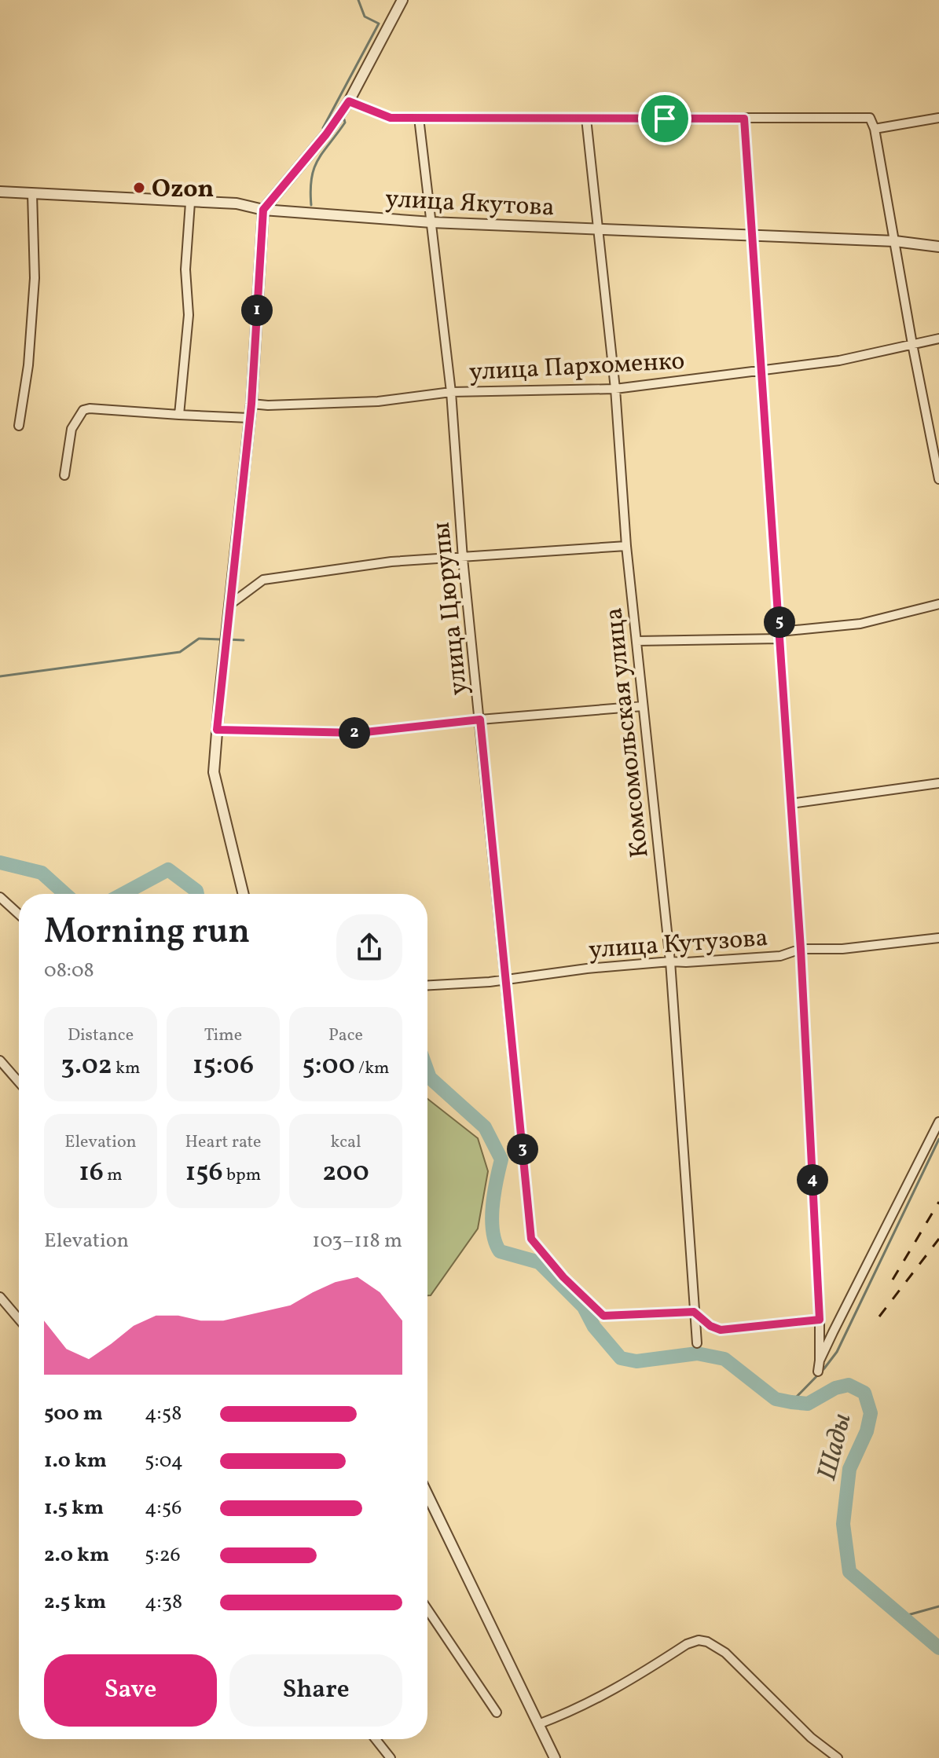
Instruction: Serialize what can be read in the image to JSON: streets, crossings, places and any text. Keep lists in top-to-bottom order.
{
  "streets": {
    "street": [
      "улица Якутова",
      "улица Пархоменко",
      "улица Цюрупы",
      "Комсомольская улица",
      "улица Кутузова"
    ]
  },
  "crossings": [
    ["улица Якутова", "улица Цюрупы"],
    ["улица Якутова", "Комсомольская улица"],
    ["улица Пархоменко", "улица Цюрупы"],
    ["улица Пархоменко", "Комсомольская улица"],
    ["улица Цюрупы", "Комсомольская улица"],
    ["улица Цюрупы", "улица Кутузова"],
    ["Комсомольская улица", "улица Кутузова"]
  ],
  "water": ["Шады"],
  "places": ["Ozon"],
  "page": {
    "pins": [
      "1",
      "5",
      "2",
      "3",
      "4"
    ],
    "heading": ["Morning run", "08:08"],
    "stats": [
      ["Distance", "3.02 km"],
      ["Time", "15:06"],
      ["Pace", "5:00 /km"],
      ["Elevation", "16 m"],
      ["Heart rate", "156 bpm"],
      ["kcal", "200"]
    ],
    "chart": ["Elevation", "103–118 m"],
    "list": [
      {
        "name": "500 m",
        "note": "4:58"
      },
      {
        "name": "1.0 km",
        "note": "5:04"
      },
      {
        "name": "1.5 km",
        "note": "4:56"
      },
      {
        "name": "2.0 km",
        "note": "5:26"
      },
      {
        "name": "2.5 km",
        "note": "4:38"
      }
    ],
    "buttons": ["Save", "Share"]
  }
}
